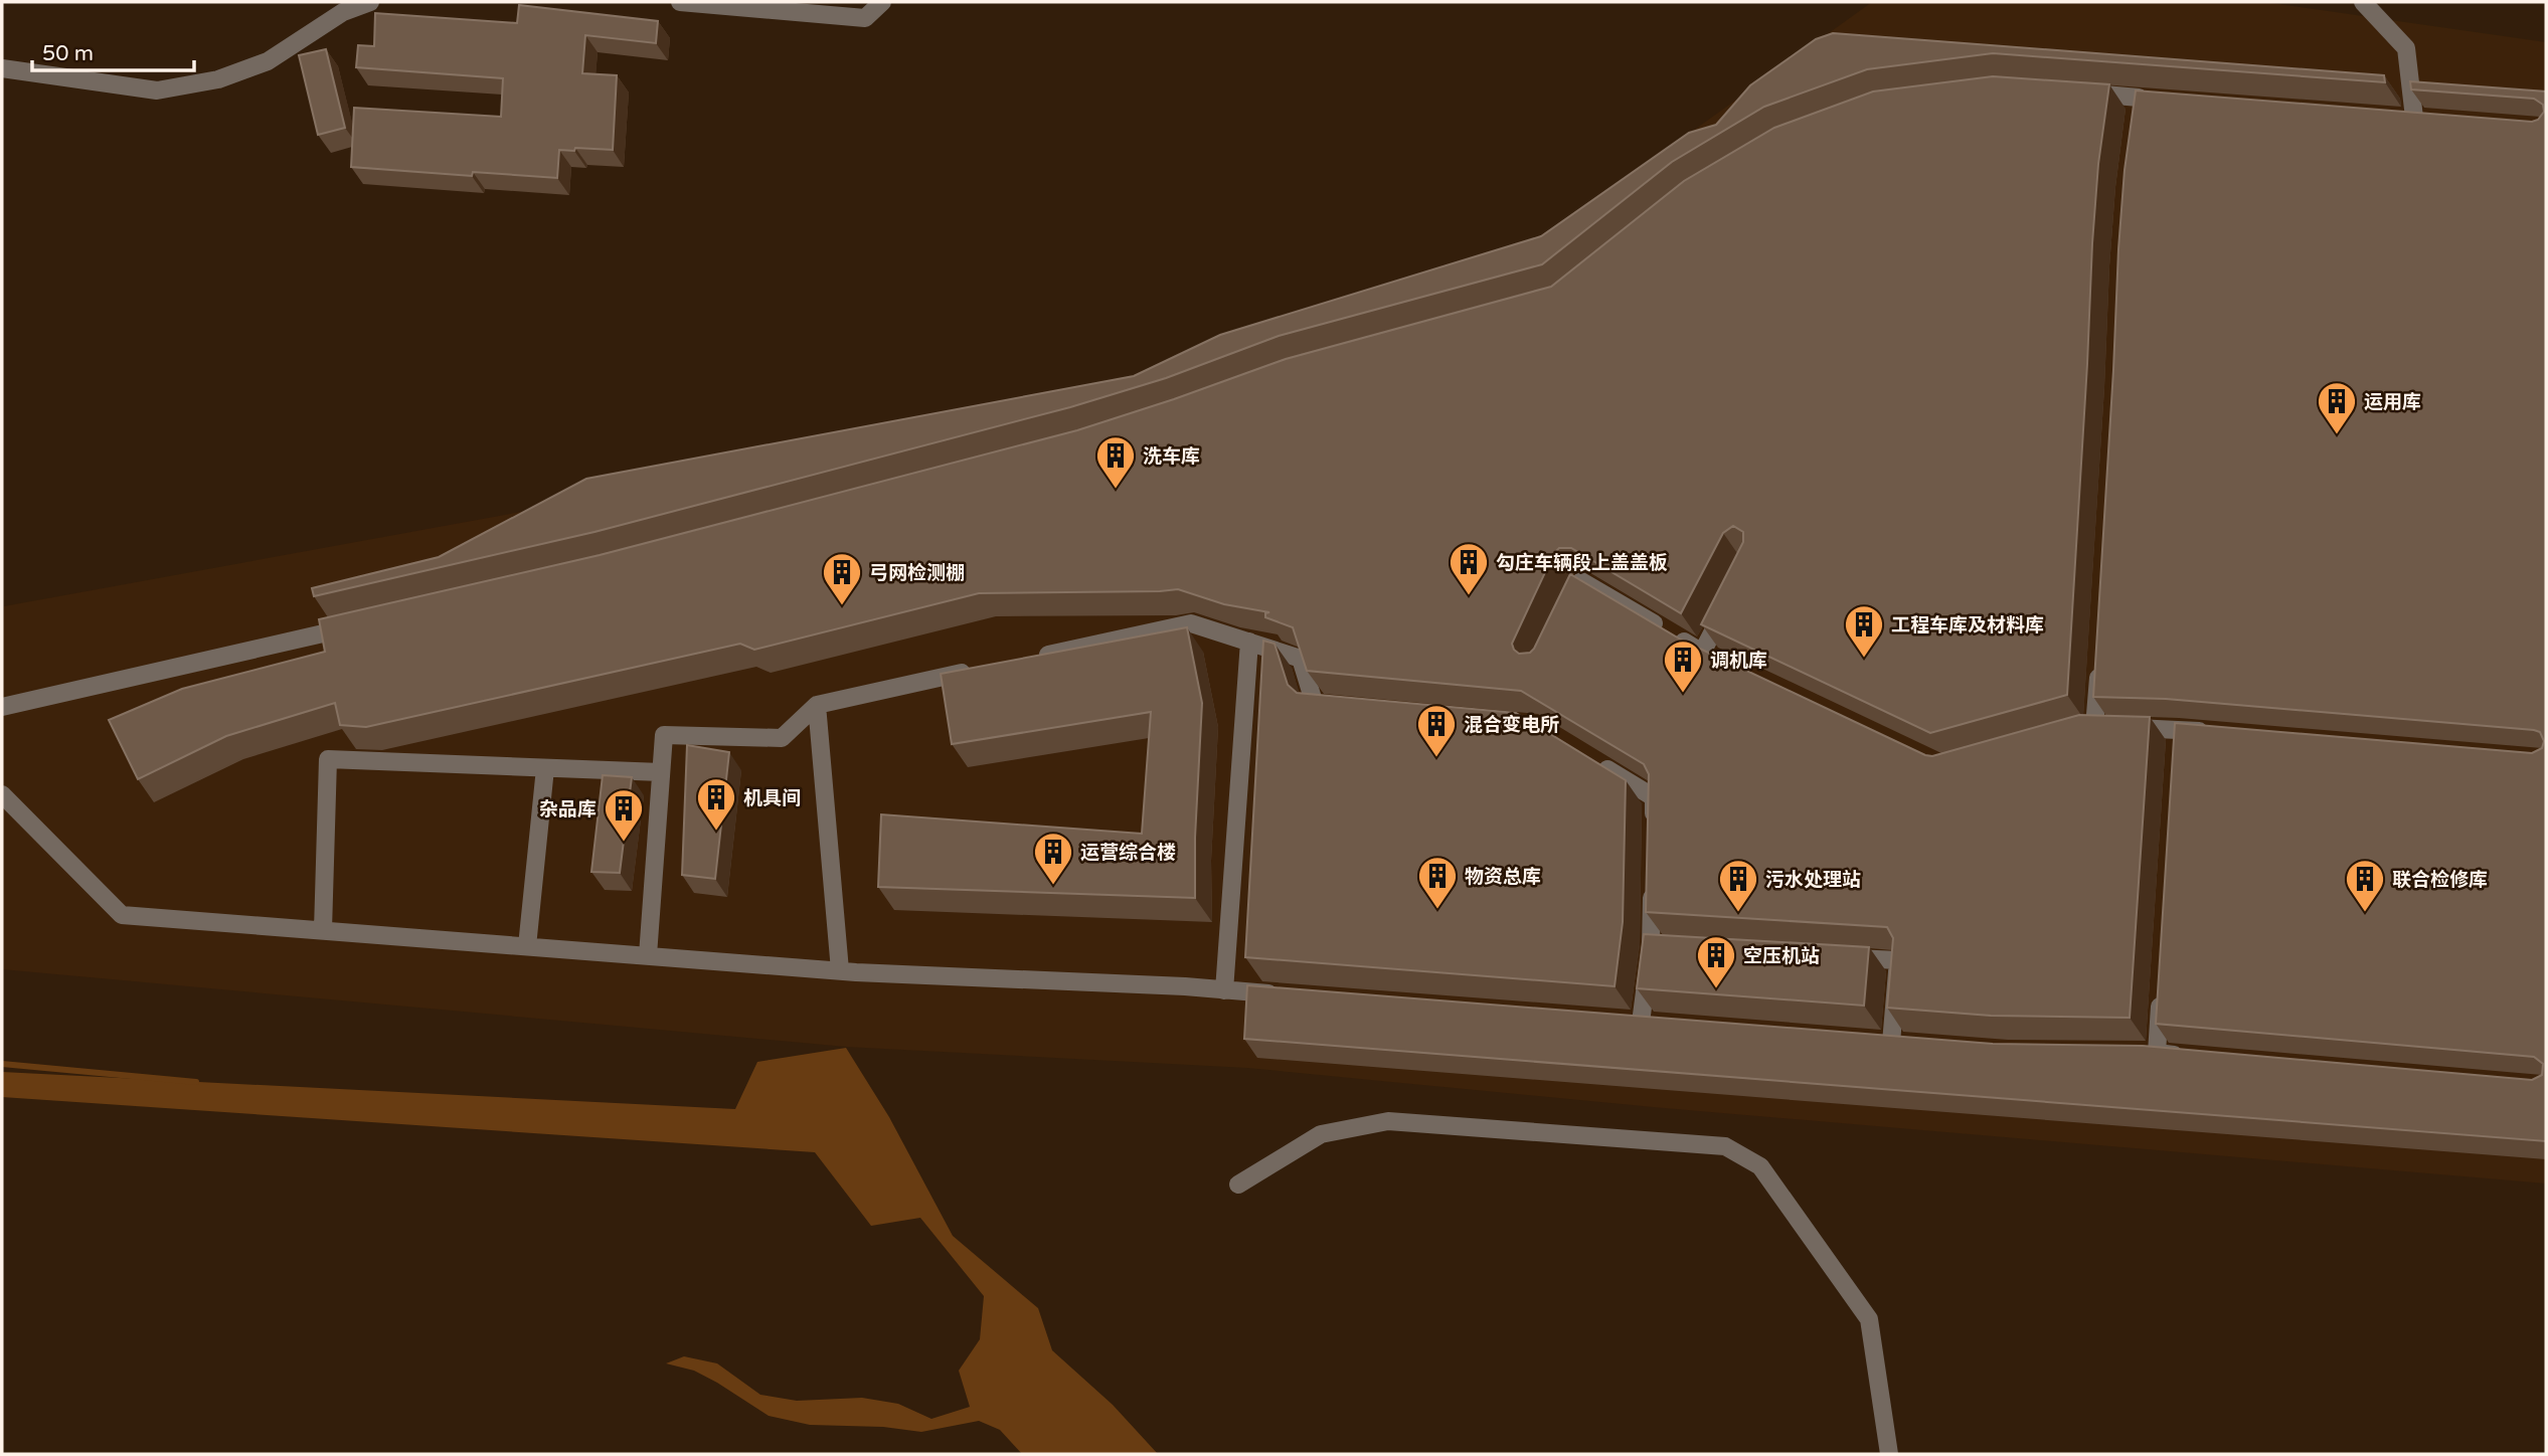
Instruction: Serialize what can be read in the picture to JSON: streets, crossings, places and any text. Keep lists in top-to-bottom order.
{
  "places": {
    "building": [
      "运用库",
      "洗车库",
      "勾庄车辆段上盖盖板",
      "弓网检测棚",
      "工程车库及材料库",
      "调机库",
      "混合变电所",
      "机具间",
      "杂品库",
      "运营综合楼",
      "物资总库",
      "污水处理站",
      "联合检修库",
      "空压机站"
    ]
  },
  "scale_bar": "50 m"
}
